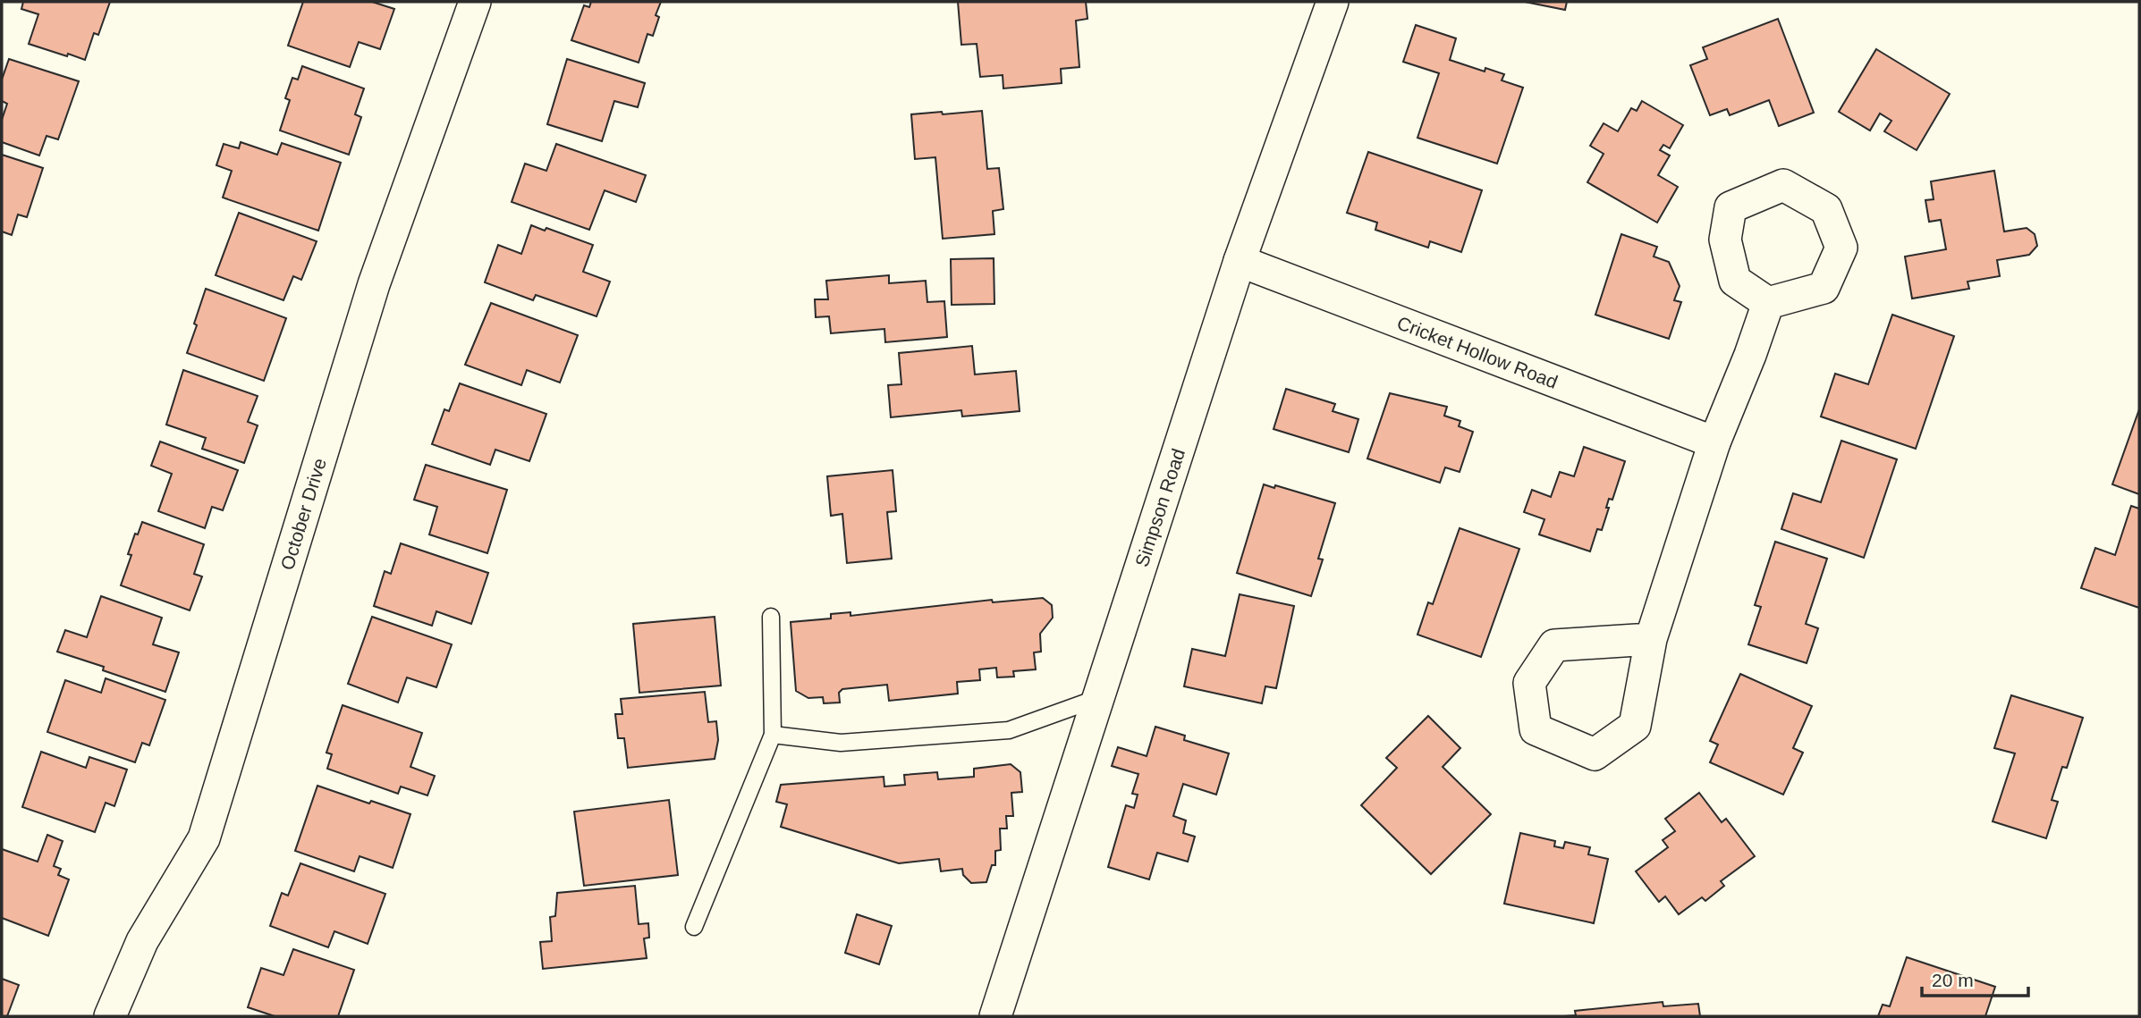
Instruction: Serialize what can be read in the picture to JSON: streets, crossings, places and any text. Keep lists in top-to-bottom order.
{
  "streets": {
    "street": ["Cricket Hollow Road", "Simpson Road", "October Drive"]
  },
  "crossings": [
    ["Cricket Hollow Road", "Simpson Road"]
  ],
  "scale_bar": "20 m"
}
